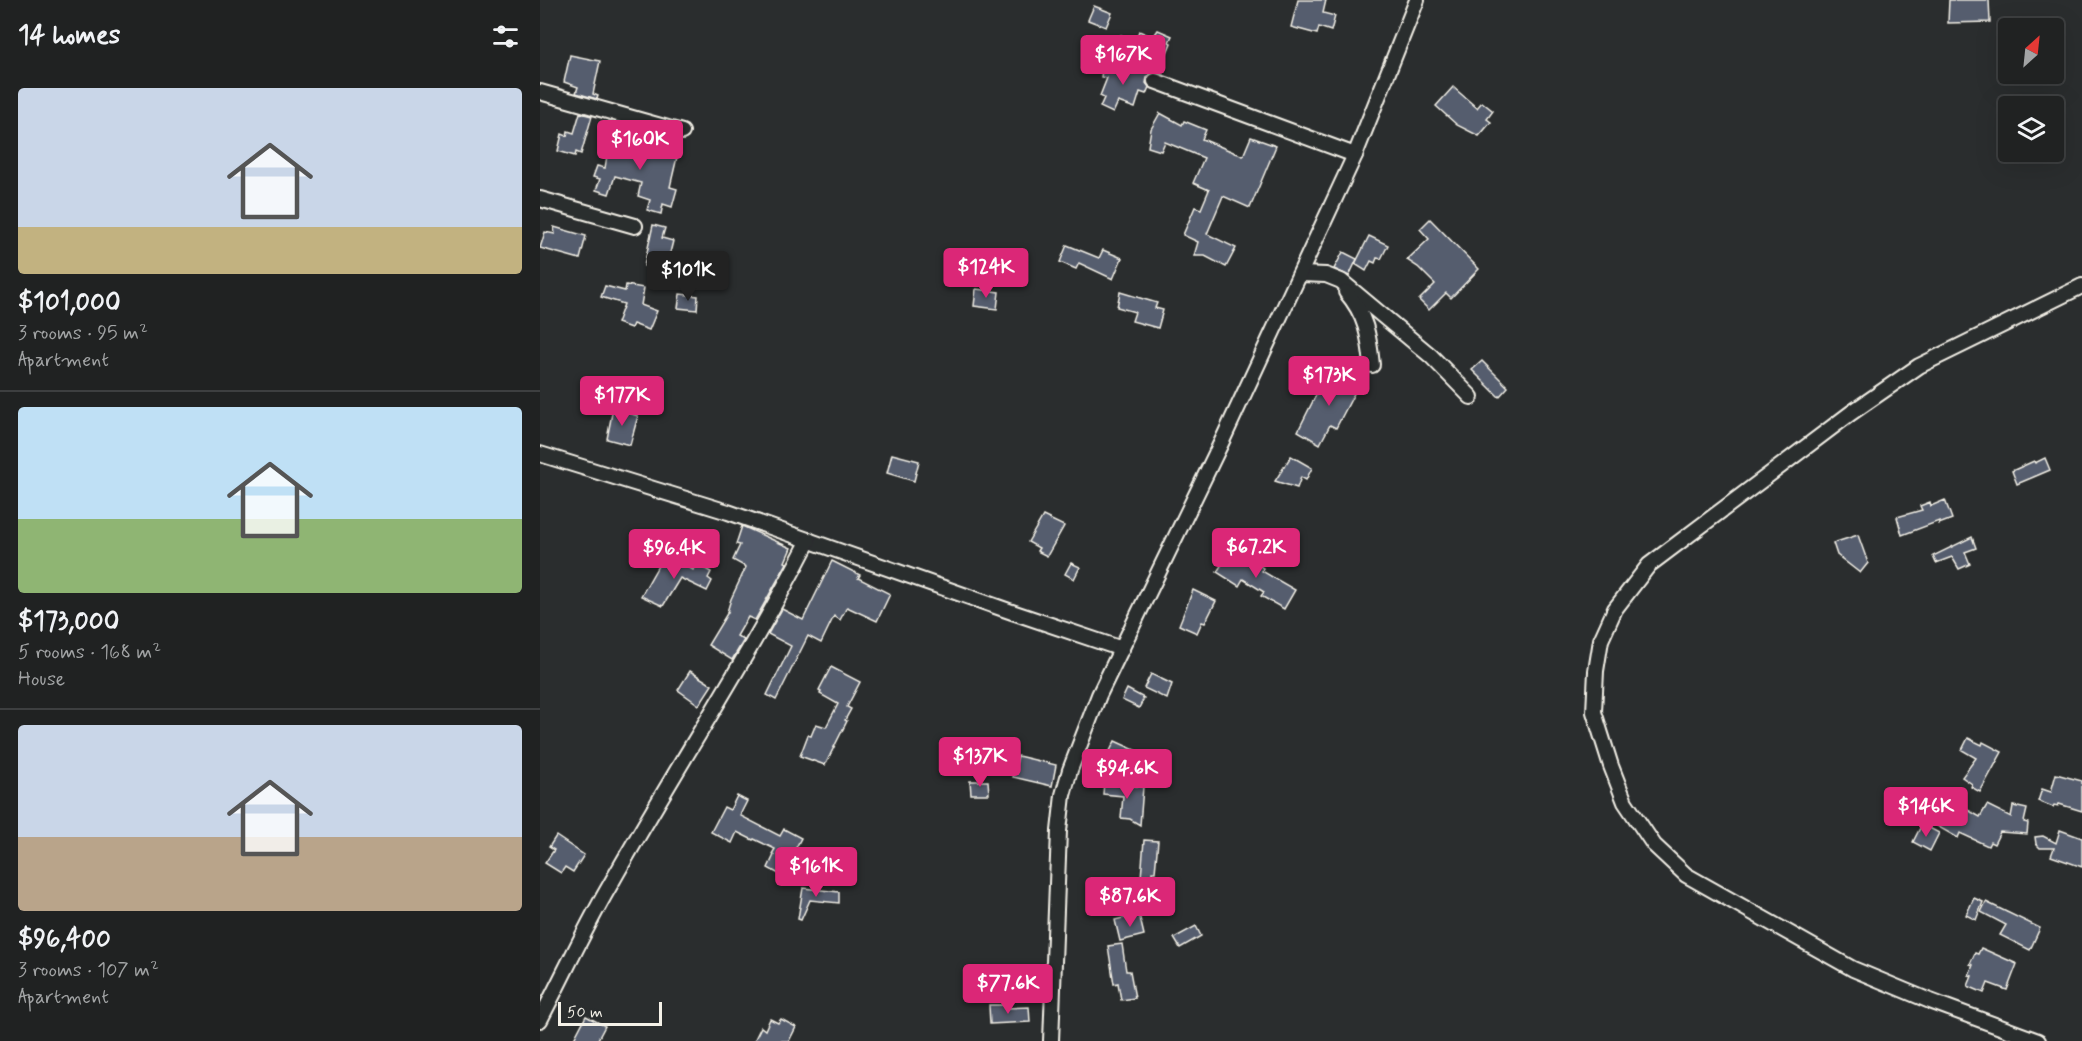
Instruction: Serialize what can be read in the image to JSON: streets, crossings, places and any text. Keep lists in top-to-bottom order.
{
  "scale_bar": "50 m",
  "north": "top right",
  "page": {
    "heading": "14 homes",
    "price": [
      "$167K",
      "$160K",
      "$124K",
      "$101K",
      "$173K",
      "$177K",
      "$67.2K",
      "$96.4K",
      "$137K",
      "$94.6K",
      "$146K",
      "$161K",
      "$87.6K",
      "$77.6K"
    ],
    "list": [
      {
        "name": "$101,000",
        "note": "3 rooms · 95 m² · Apartment"
      },
      {
        "name": "$173,000",
        "note": "5 rooms · 168 m² · House"
      },
      {
        "name": "$96,400",
        "note": "3 rooms · 107 m² · Apartment"
      }
    ],
    "scale": "50 m"
  }
}
